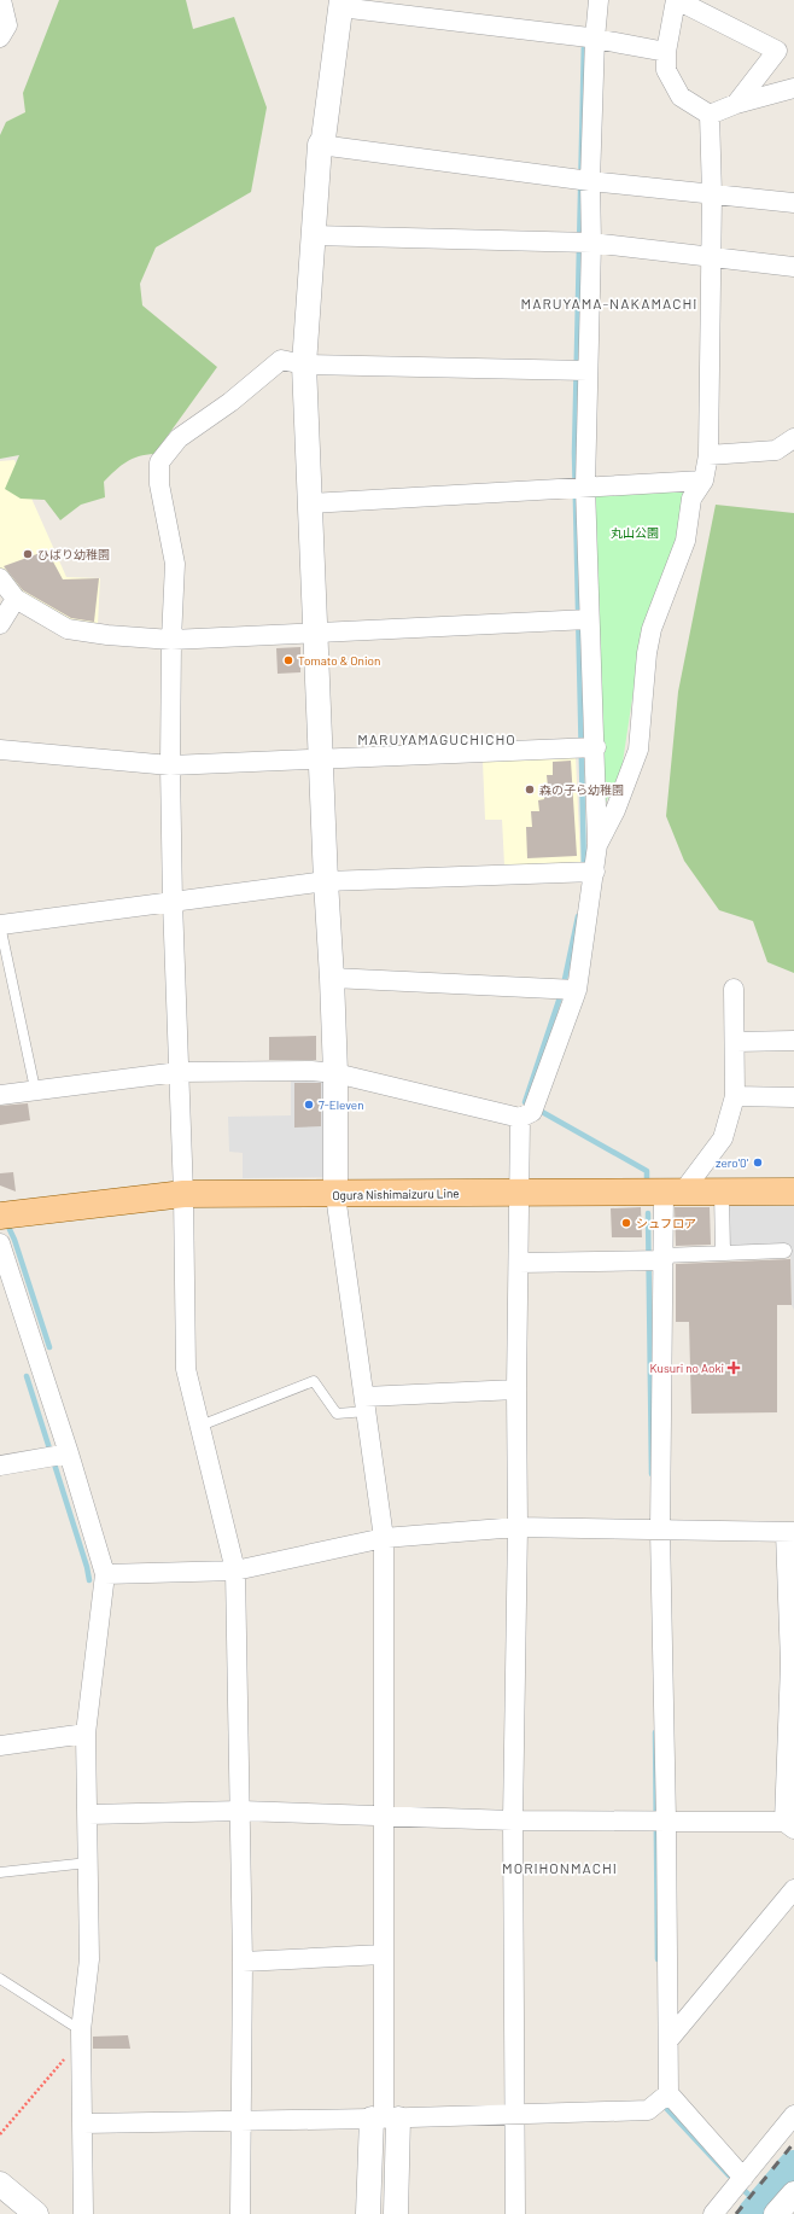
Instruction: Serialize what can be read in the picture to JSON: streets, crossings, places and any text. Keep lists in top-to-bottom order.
{
  "streets": {
    "main road": ["Ogura Nishimaizuru Line"]
  },
  "districts": ["MARUYAMA-NAKAMACHI", "MARUYAMAGUCHICHO", "MORIHONMACHI"],
  "parks": ["丸山公園"],
  "places": {
    "other": [
      "ひばり幼稚園",
      "Tomato & Onion",
      "森の子ら幼稚園",
      "7-Eleven",
      "zero'0'",
      "シュフロア"
    ],
    "health": ["Kusuri no Aoki"]
  }
}
